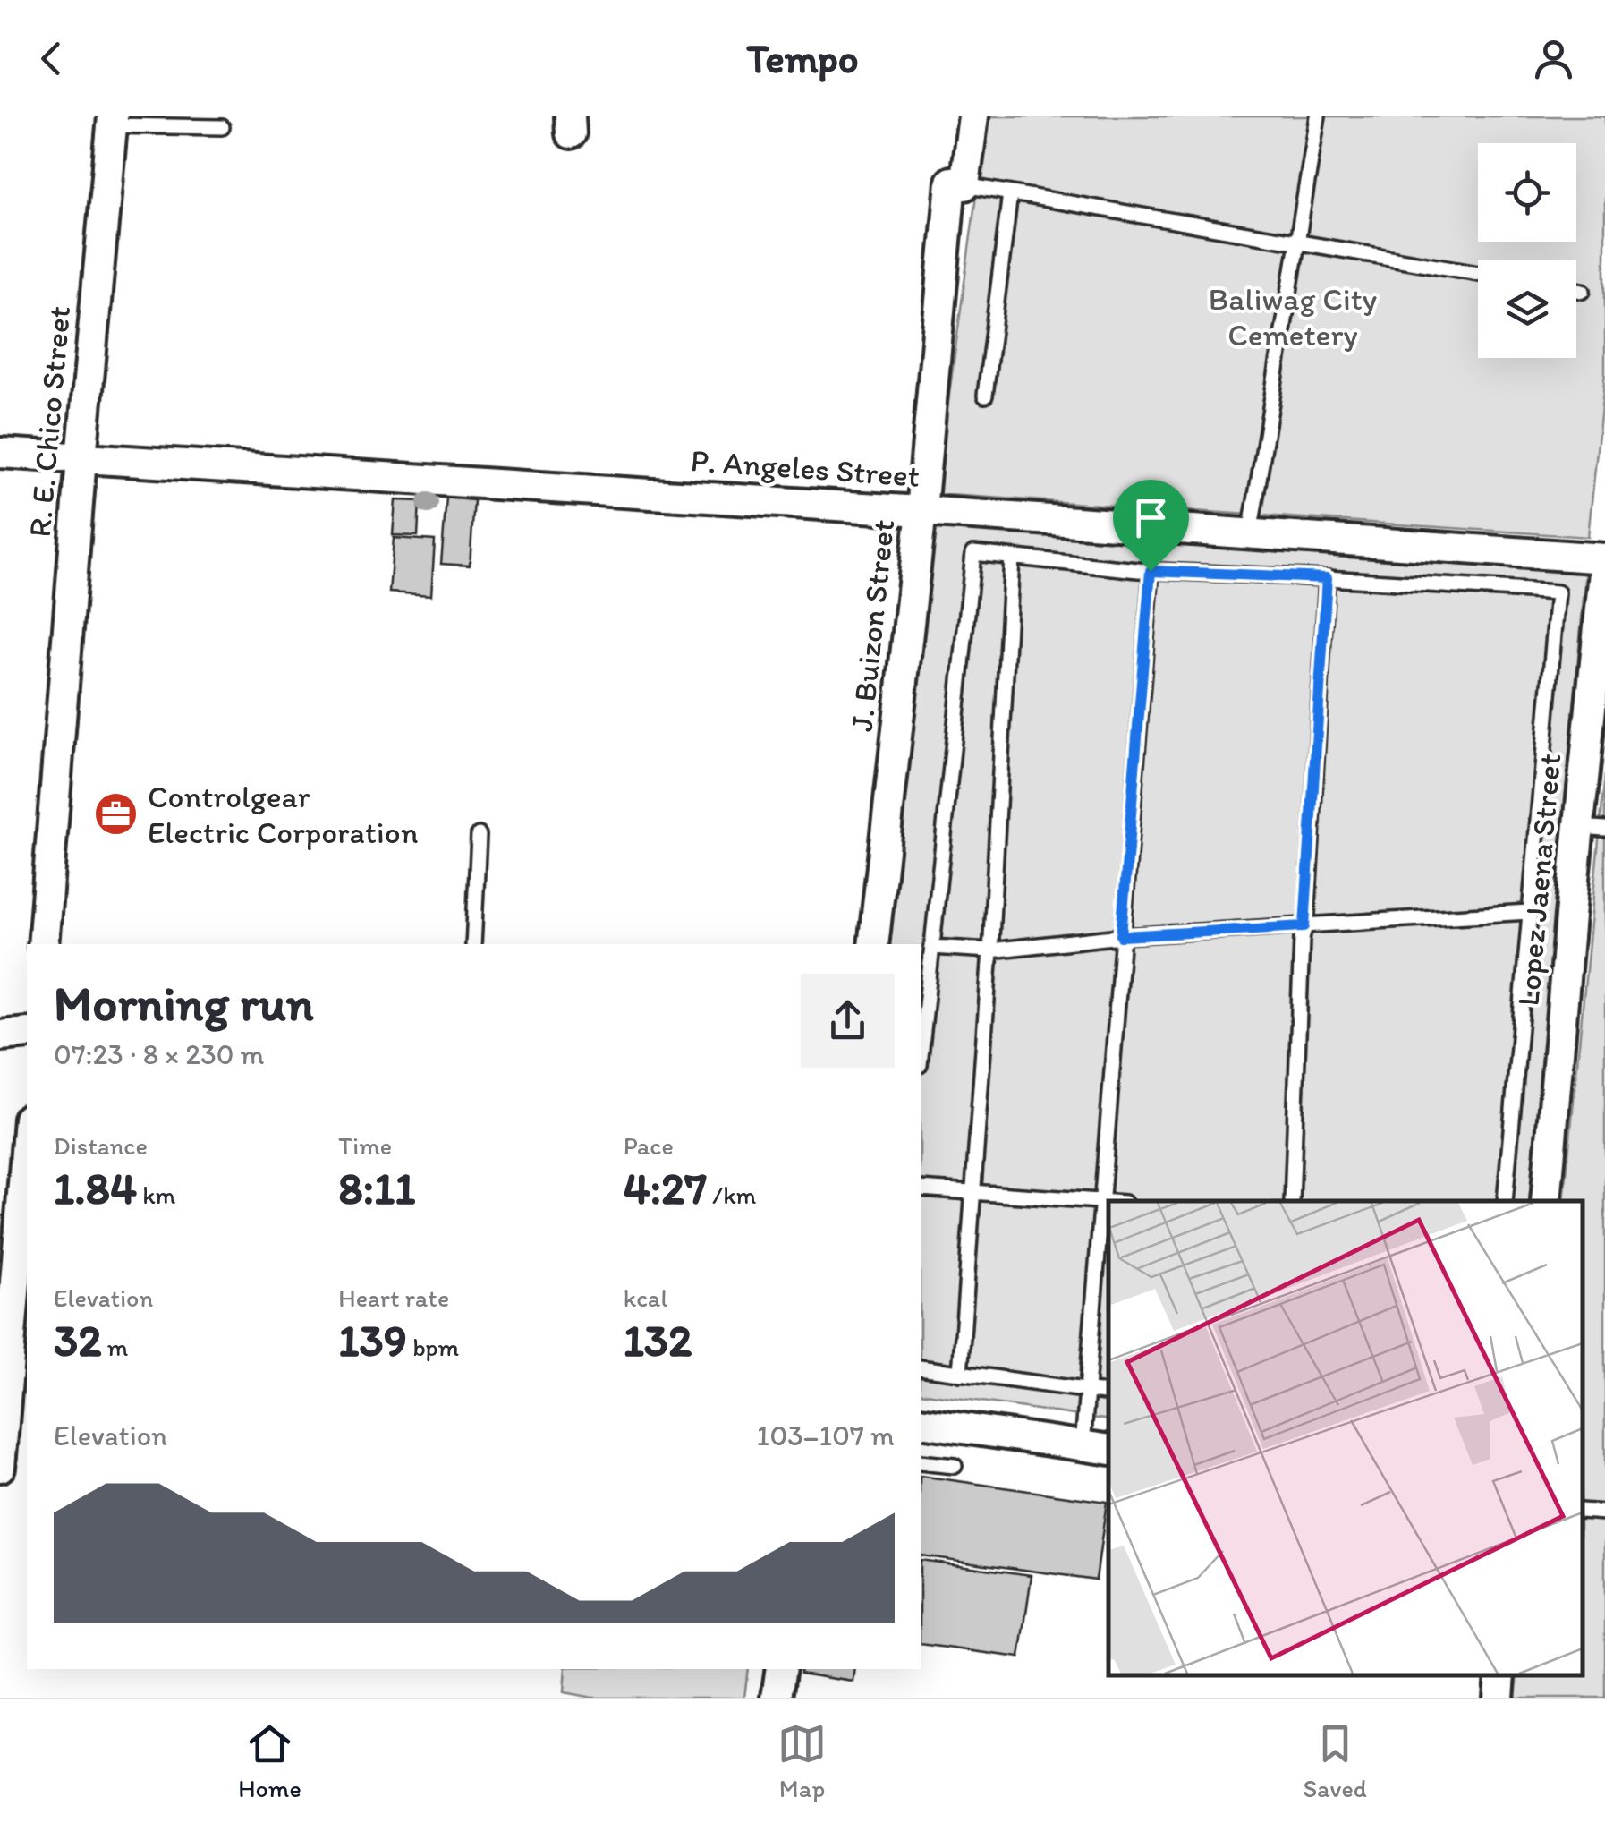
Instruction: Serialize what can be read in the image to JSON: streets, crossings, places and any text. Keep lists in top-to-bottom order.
{
  "streets": {
    "street": [
      "R. E. Chico Street",
      "P. Angeles Street",
      "J. Buizon Street",
      "Lopez Jaena Street"
    ]
  },
  "crossings": [
    ["R. E. Chico Street", "P. Angeles Street"],
    ["P. Angeles Street", "J. Buizon Street"],
    ["P. Angeles Street", "Lopez Jaena Street"]
  ],
  "parks": ["Baliwag City Cemetery"],
  "places": {
    "office": ["Controlgear Electric Corporation"]
  },
  "page": {
    "header": "Tempo",
    "heading": ["Morning run", "07:23 · 8 × 230 m"],
    "stats": [
      ["Distance", "1.84 km"],
      ["Time", "8:11"],
      ["Pace", "4:27 /km"],
      ["Elevation", "32 m"],
      ["Heart rate", "139 bpm"],
      ["kcal", "132"]
    ],
    "chart": ["Elevation", "103–107 m"],
    "tabs": ["Home", "Map", "Saved"]
  }
}
